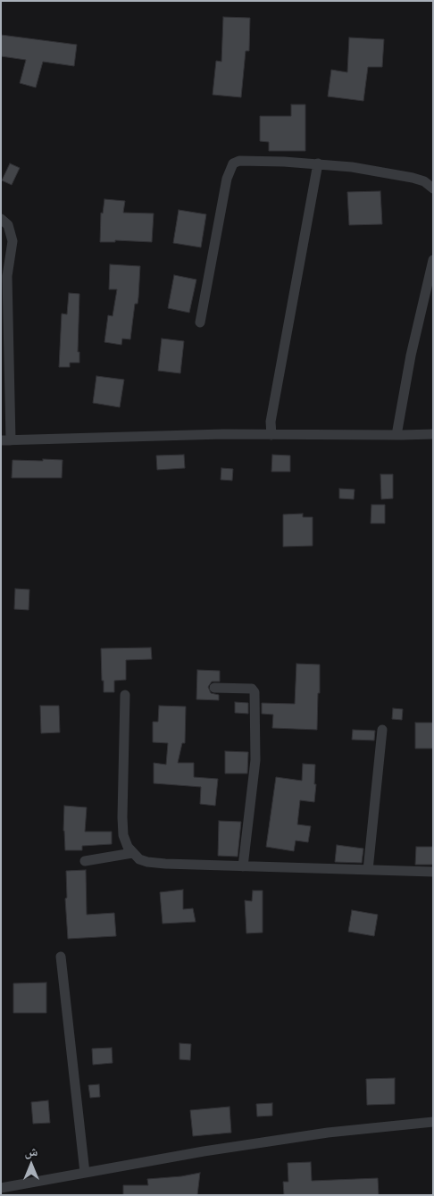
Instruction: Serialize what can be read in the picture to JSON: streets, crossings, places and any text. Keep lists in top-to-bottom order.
{
  "north": "top"
}
